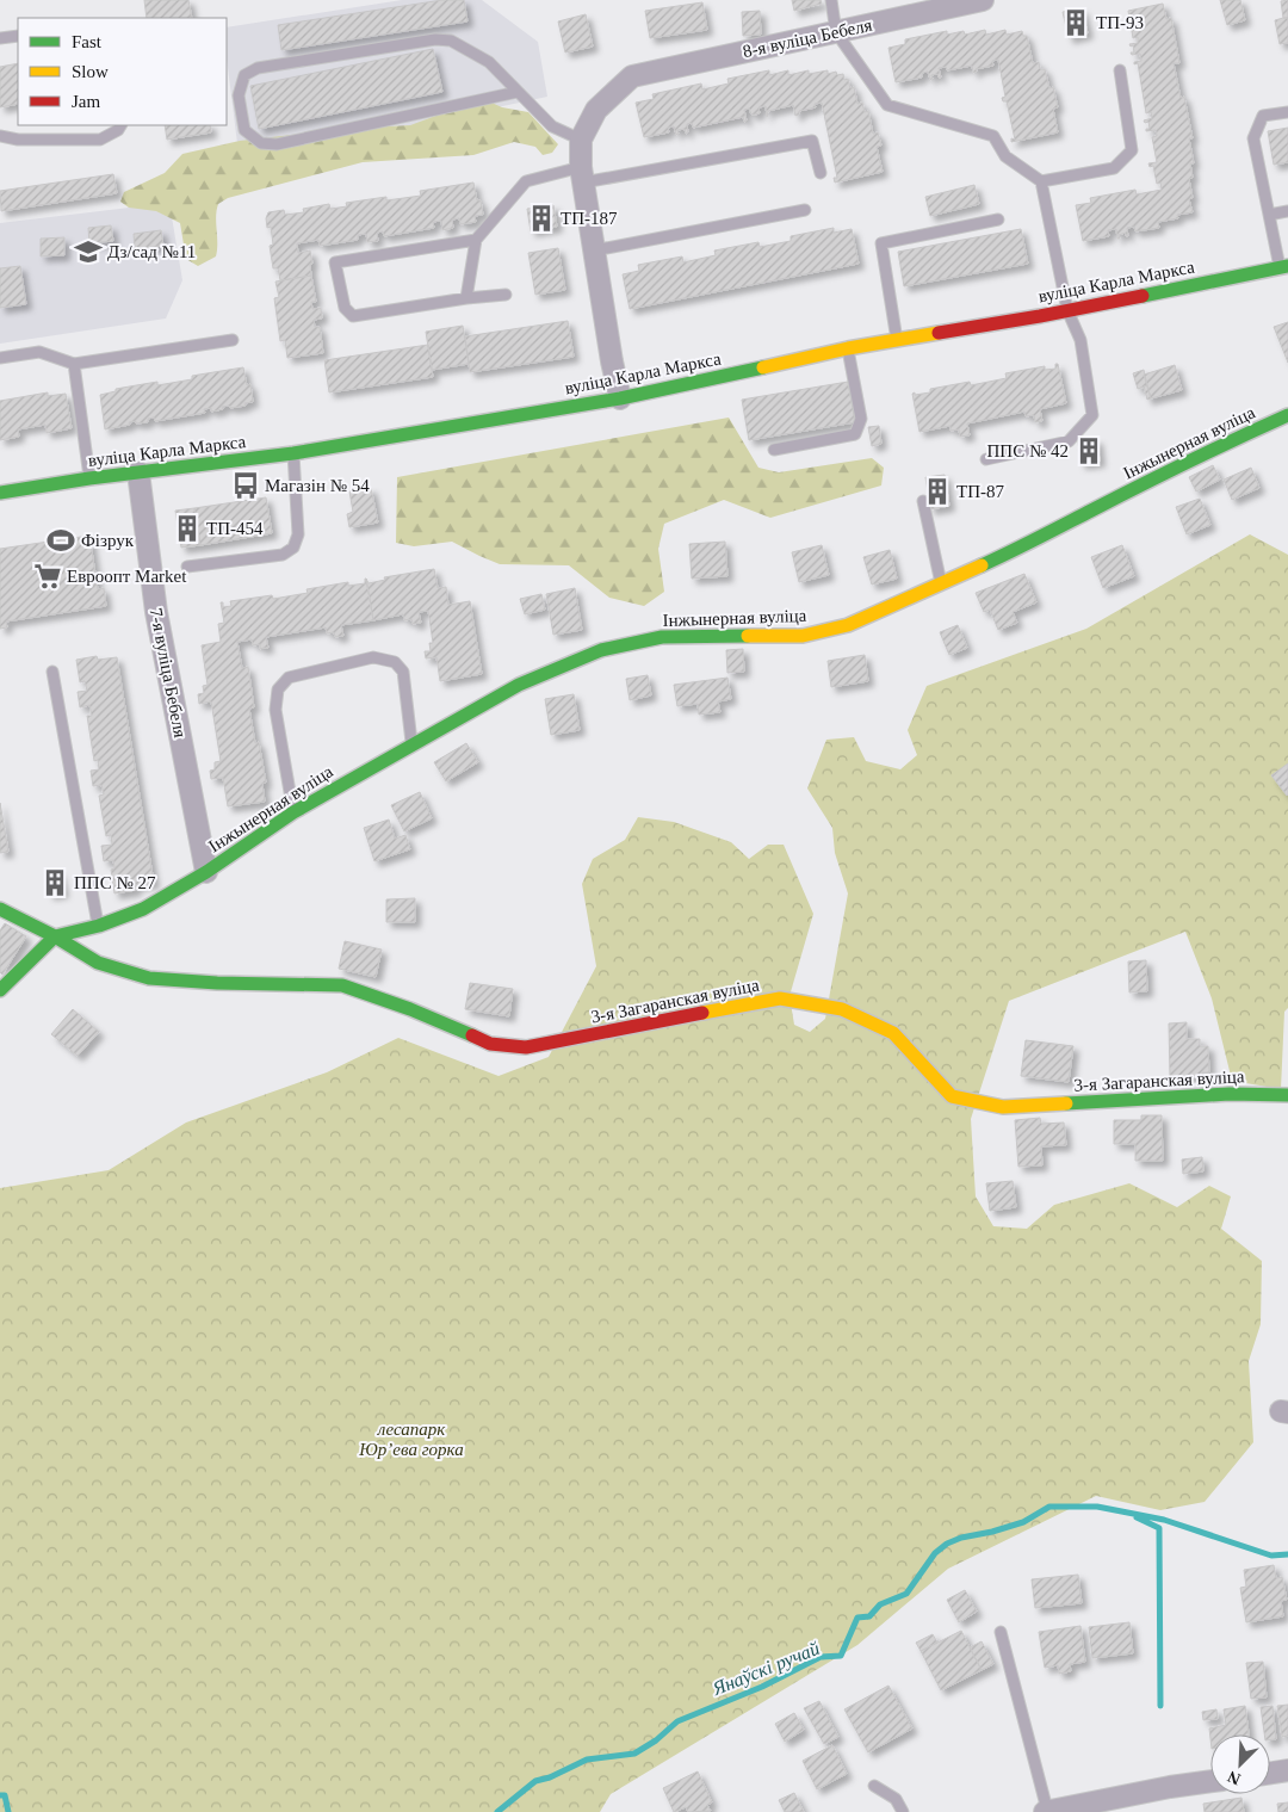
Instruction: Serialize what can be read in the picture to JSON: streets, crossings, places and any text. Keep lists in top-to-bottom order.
{
  "streets": {
    "street": [
      "8-я вуліца Бебеля",
      "вуліца Карла Маркса",
      "Інжынерная вуліца",
      "7-я вуліца Бебеля",
      "3-я Загаранская вуліца"
    ]
  },
  "crossings": [
    ["вуліца Карла Маркса", "7-я вуліца Бебеля"],
    ["Інжынерная вуліца", "7-я вуліца Бебеля"],
    ["Інжынерная вуліца", "3-я Загаранская вуліца"]
  ],
  "water": ["Янаўскі ручай"],
  "parks": ["лесапарк Юрʼева горка"],
  "places": {
    "building": [
      "ТП-93",
      "ТП-187",
      "ППС № 42",
      "ТП-87",
      "ТП-454",
      "ППС № 27"
    ],
    "school or university": ["Дз/сад №11"],
    "bus stop": ["Магазін № 54"],
    "sports": ["Фізрук"],
    "supermarket": ["Евроопт Market"]
  },
  "legend": ["Fast", "Slow", "Jam"],
  "north": "bottom left"
}
